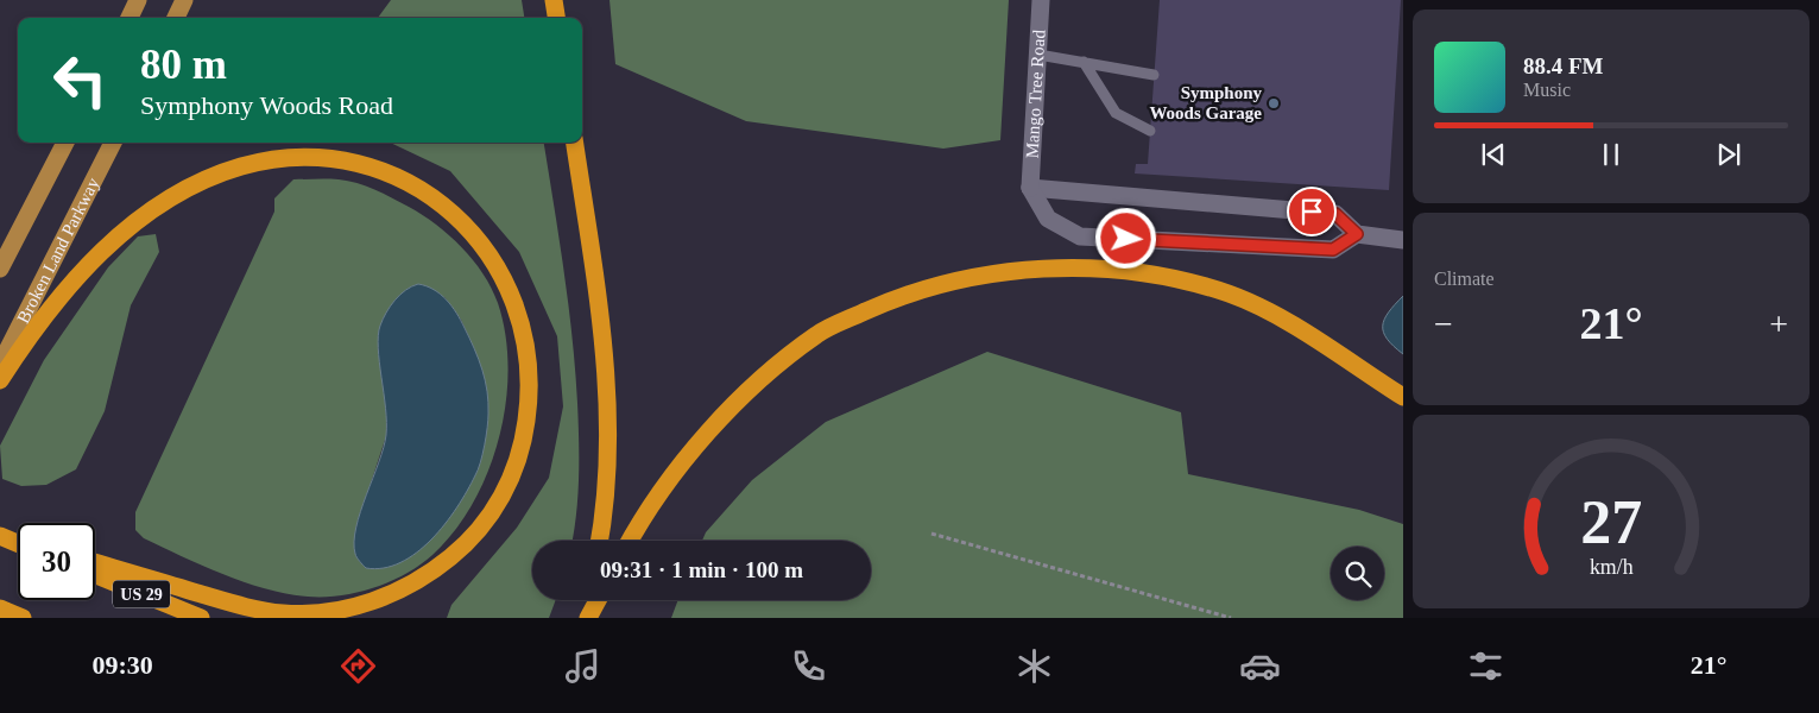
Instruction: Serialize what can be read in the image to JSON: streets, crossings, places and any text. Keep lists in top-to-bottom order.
{
  "streets": {
    "highway": ["US 29"],
    "main road": ["Broken Land Parkway"],
    "street": ["Mango Tree Road"]
  },
  "places": ["Symphony Woods Garage"],
  "page": {
    "turn": ["80 m", "Symphony Woods Road"],
    "song": ["88.4 FM", "Music"],
    "tile": "Climate",
    "heat": ["−", "21°", "+"],
    "limit": "30",
    "trip": "09:31 · 1 min · 100 m",
    "tabs": ["09:30", "21°"],
    "gauge": ["27", "km/h"]
  }
}
